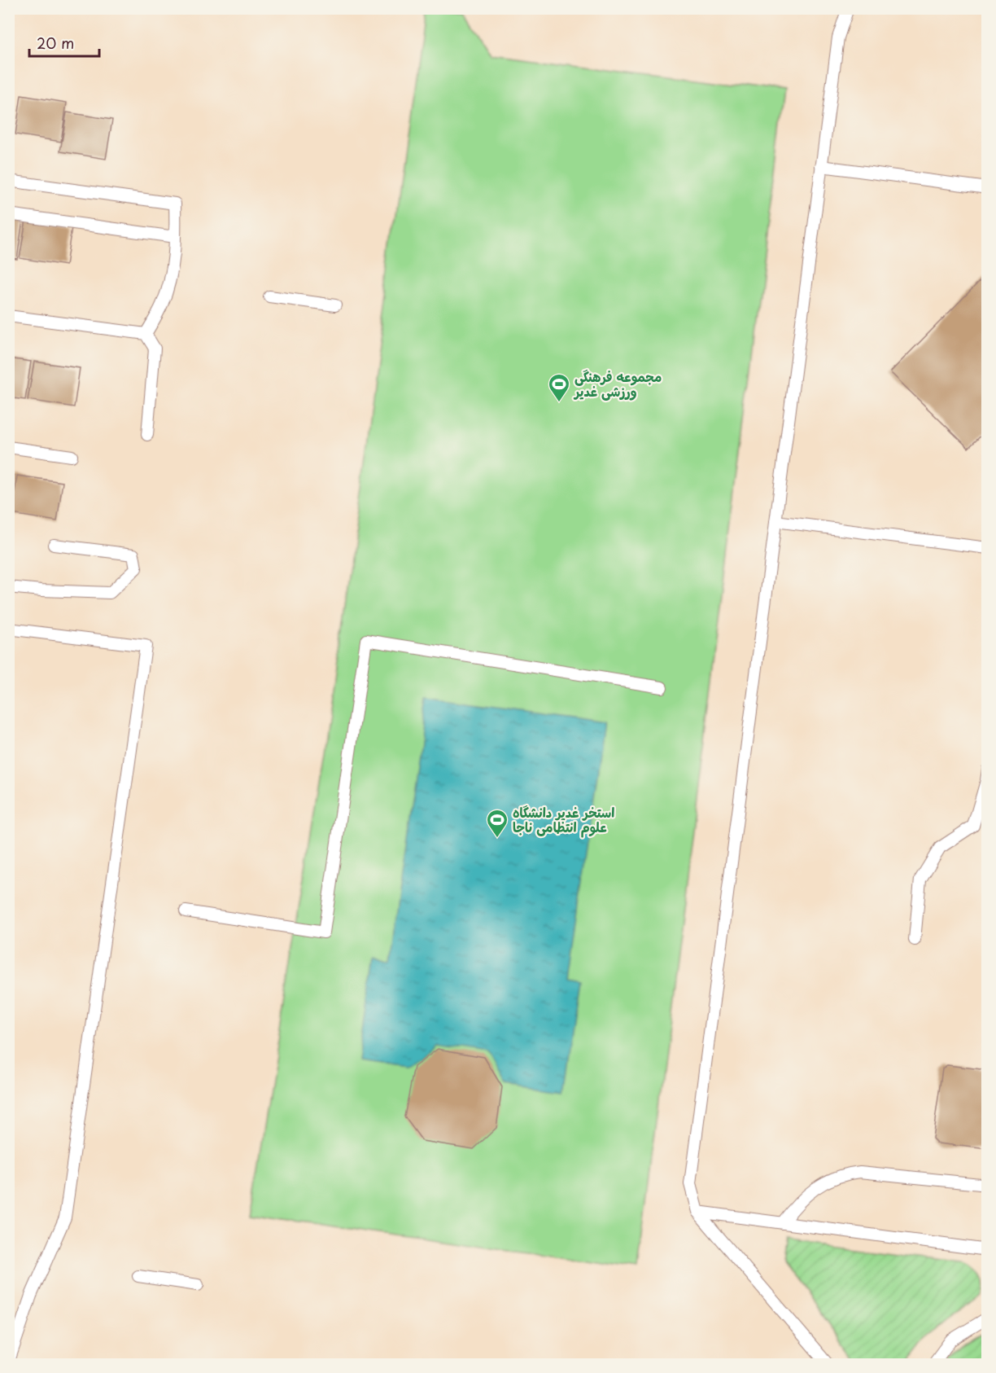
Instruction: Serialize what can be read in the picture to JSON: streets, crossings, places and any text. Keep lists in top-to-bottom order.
{
  "places": {
    "sports": ["مجموعه فرهنگی ورزشی غدیر", "استخر غدیر دانشگاه علوم انتظامی ناجا"]
  },
  "scale_bar": "20 m"
}
